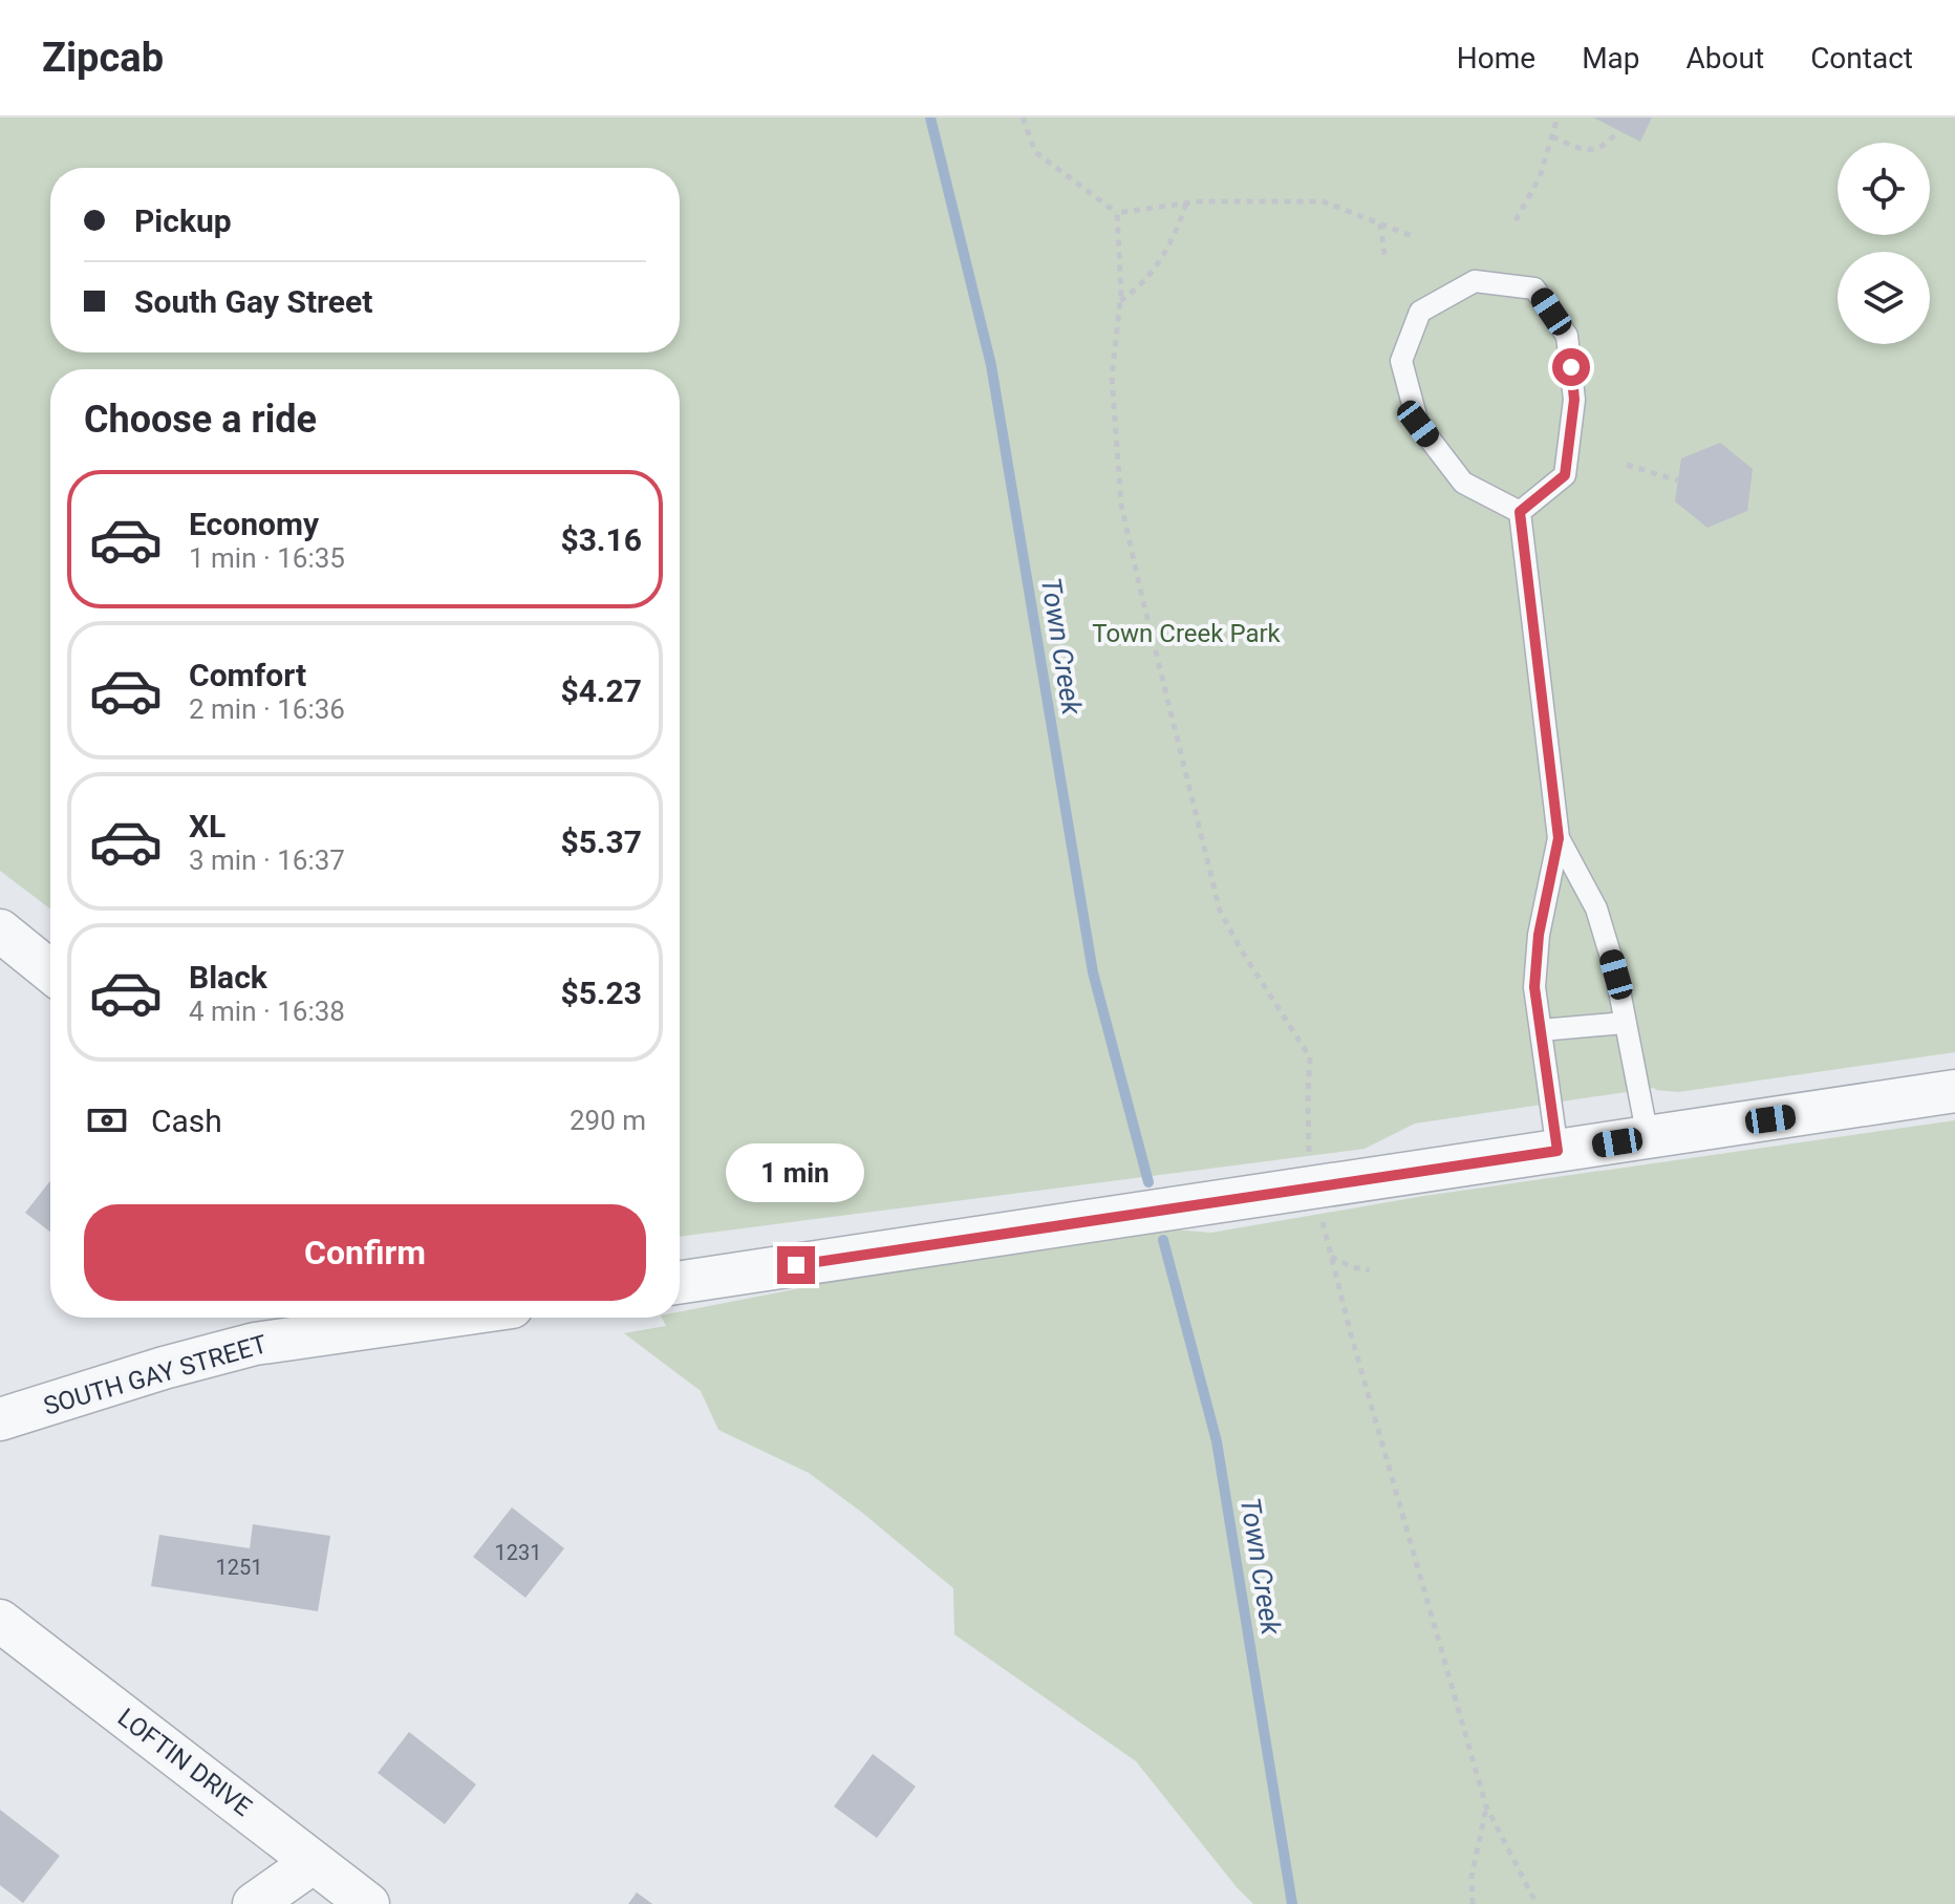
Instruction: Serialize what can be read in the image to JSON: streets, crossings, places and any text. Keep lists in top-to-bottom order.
{
  "streets": {
    "street": ["SOUTH GAY STREET", "LOFTIN DRIVE"]
  },
  "water": ["Town Creek"],
  "parks": ["Town Creek Park"],
  "house_numbers": ["1231", "1251"],
  "page": {
    "header": "Zipcab",
    "nav": [
      "Home",
      "Map",
      "About",
      "Contact"
    ],
    "banner": ["Pickup", "South Gay Street"],
    "heading": "Choose a ride",
    "list": [
      {
        "name": "Economy",
        "note": "1 min · 16:35",
        "value": "$3.16"
      },
      {
        "name": "Comfort",
        "note": "2 min · 16:36",
        "value": "$4.27"
      },
      {
        "name": "XL",
        "note": "3 min · 16:37",
        "value": "$5.37"
      },
      {
        "name": "Black",
        "note": "4 min · 16:38",
        "value": "$5.23"
      }
    ],
    "pay": ["Cash", "290 m"],
    "bubble": "1 min",
    "buttons": "Confirm"
  }
}
